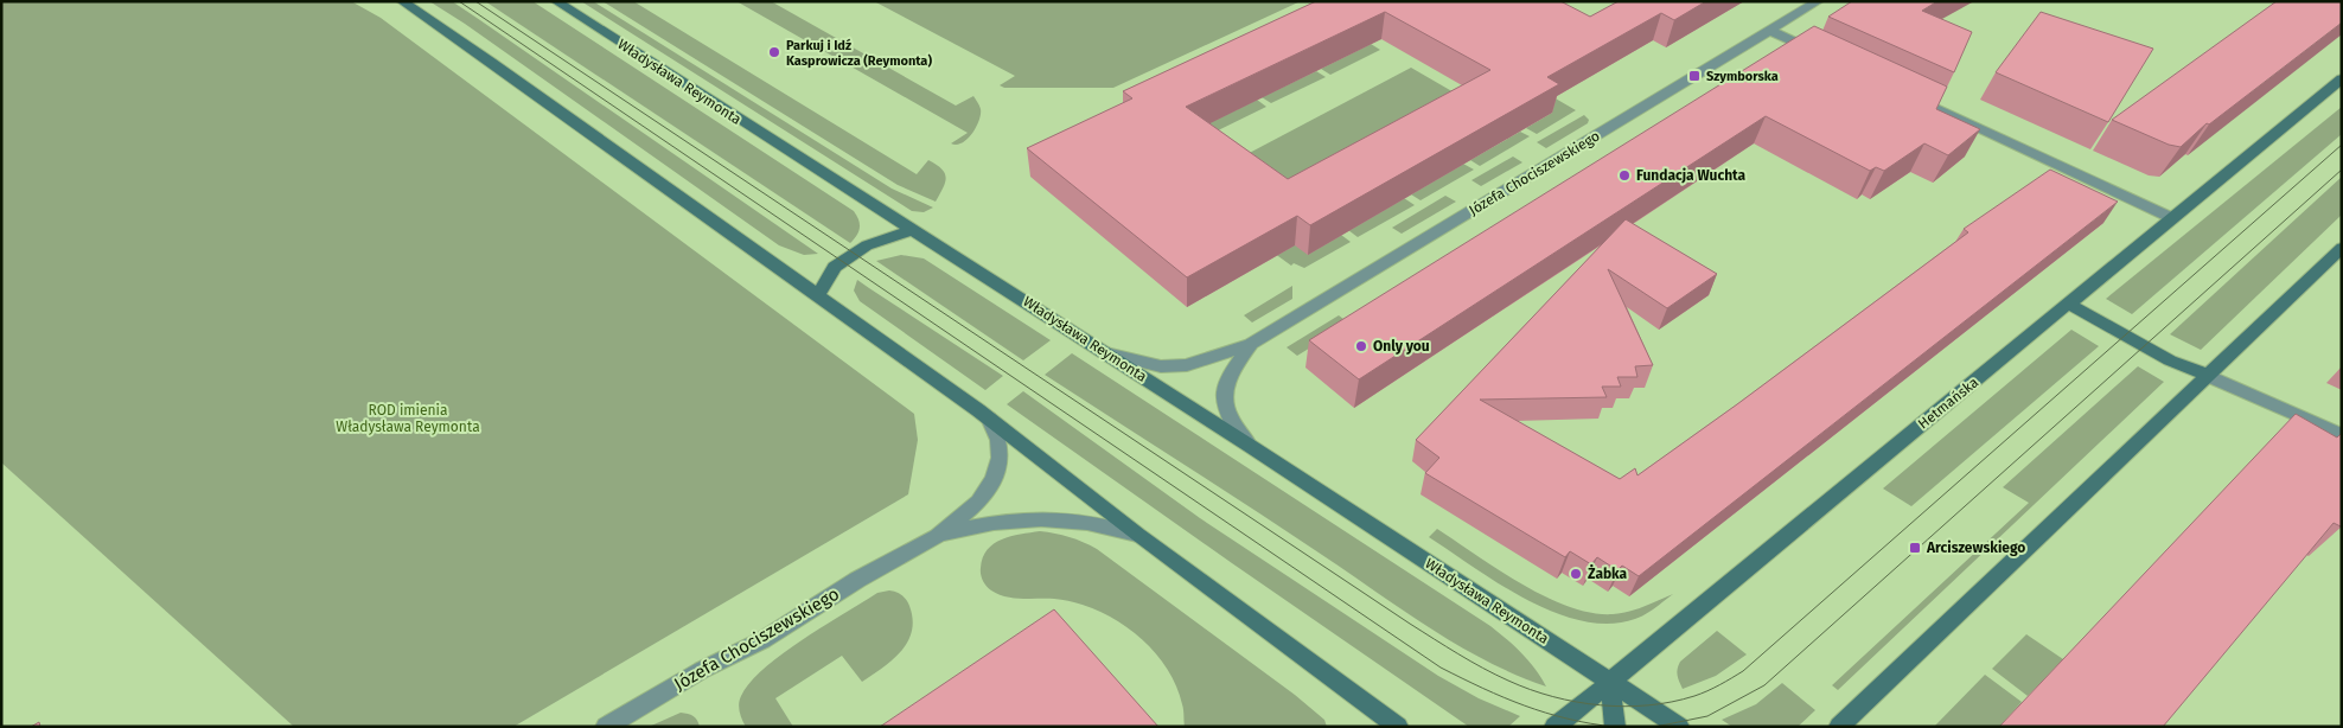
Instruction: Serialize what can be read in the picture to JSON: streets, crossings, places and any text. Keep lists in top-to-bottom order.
{
  "streets": {
    "main road": ["Władysława Reymonta", "Hetmańska"],
    "street": ["Józefa Chociszewskiego"]
  },
  "crossings": [
    ["Władysława Reymonta", "Józefa Chociszewskiego"],
    ["Władysława Reymonta", "Hetmańska"]
  ],
  "parks": ["ROD imienia Władysława Reymonta"],
  "places": {
    "other": [
      "Parkuj i Idź Kasprowicza (Reymonta)",
      "Fundacja Wuchta",
      "Only you",
      "Żabka"
    ],
    "transit": ["Szymborska", "Arciszewskiego"]
  }
}
